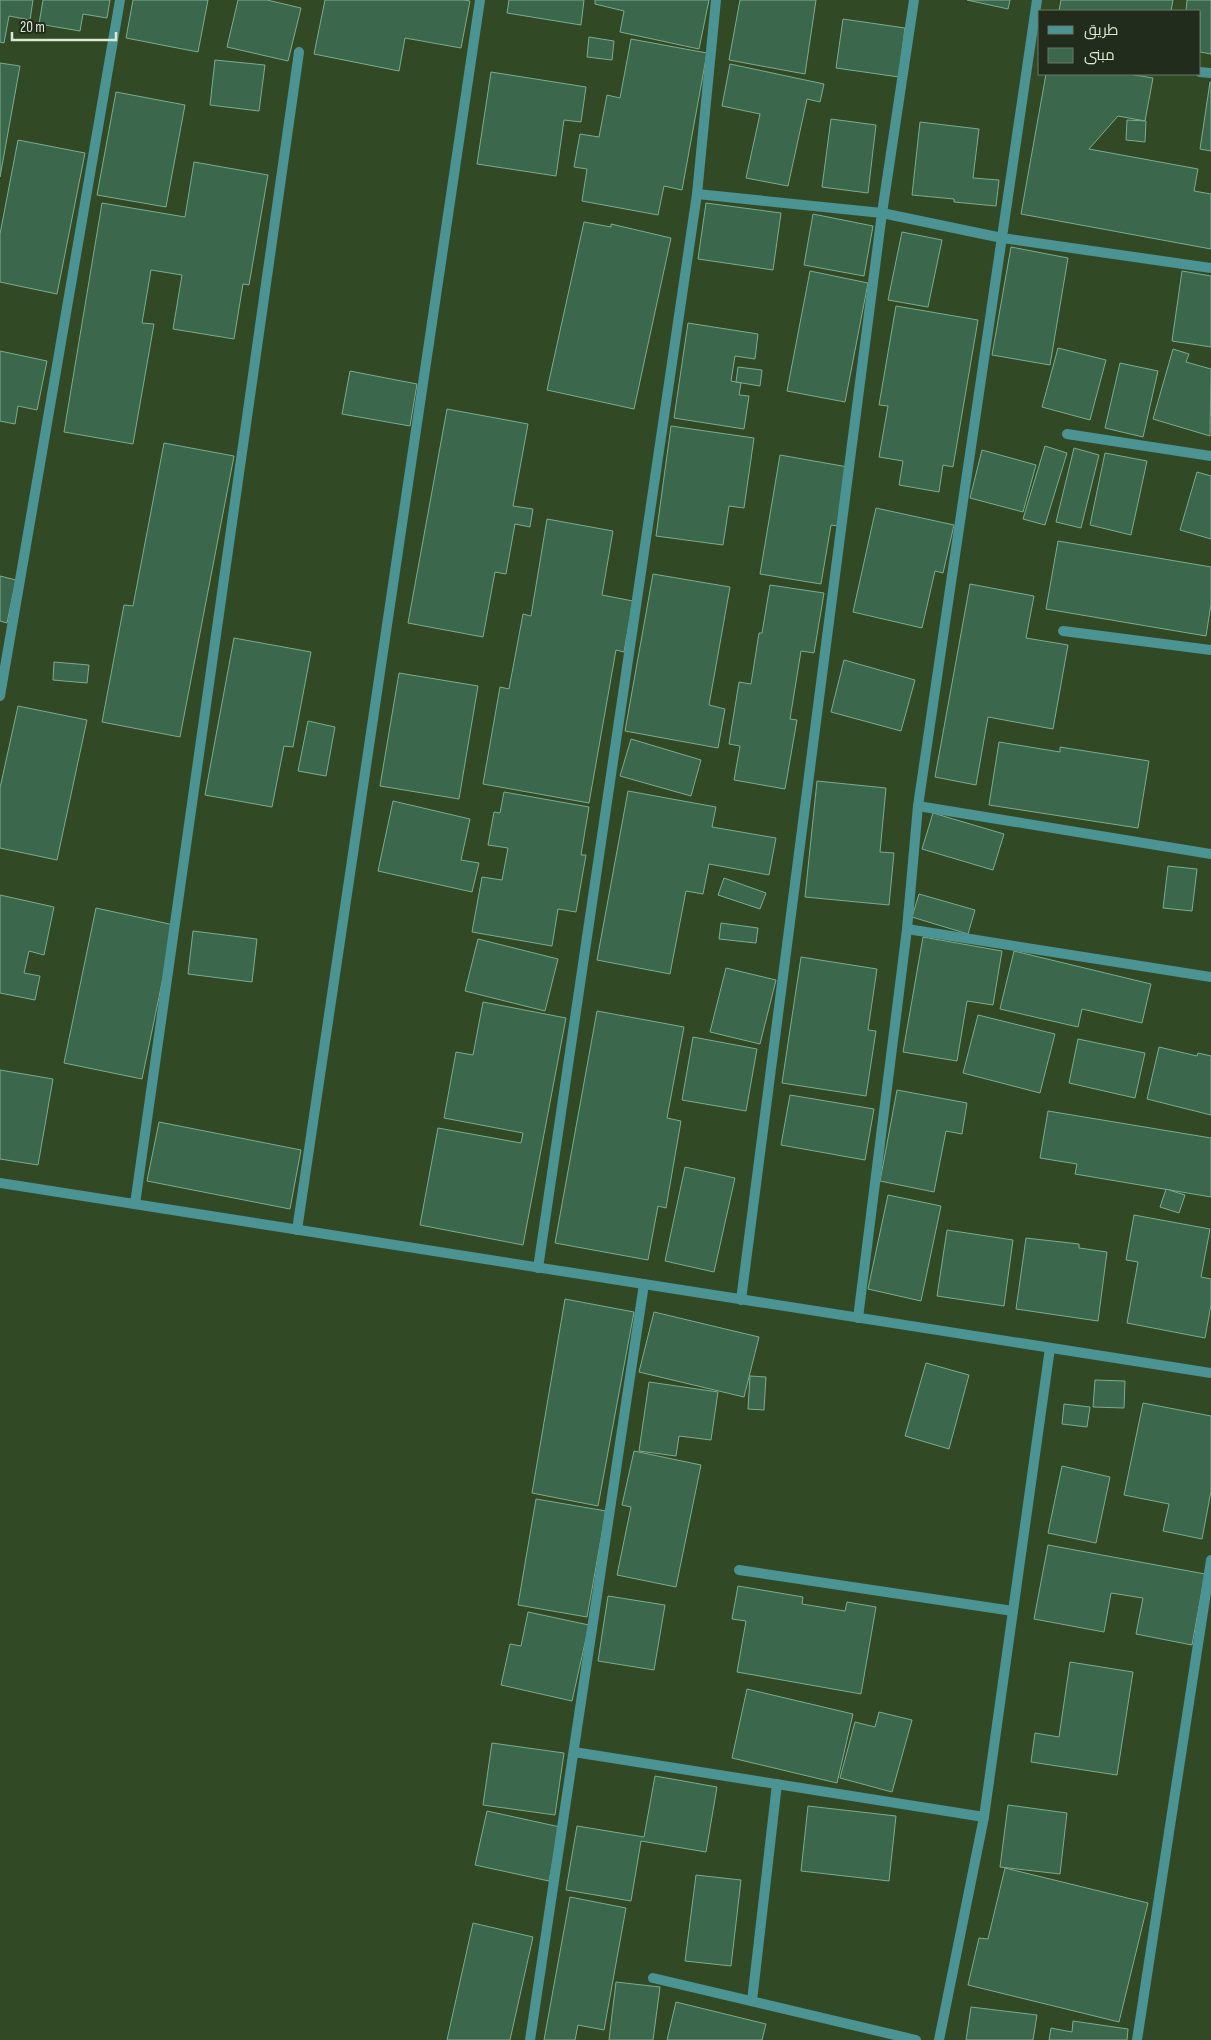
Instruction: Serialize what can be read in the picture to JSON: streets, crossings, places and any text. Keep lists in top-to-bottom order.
{
  "legend": ["طريق", "مبنى"],
  "scale_bar": "20 m"
}
